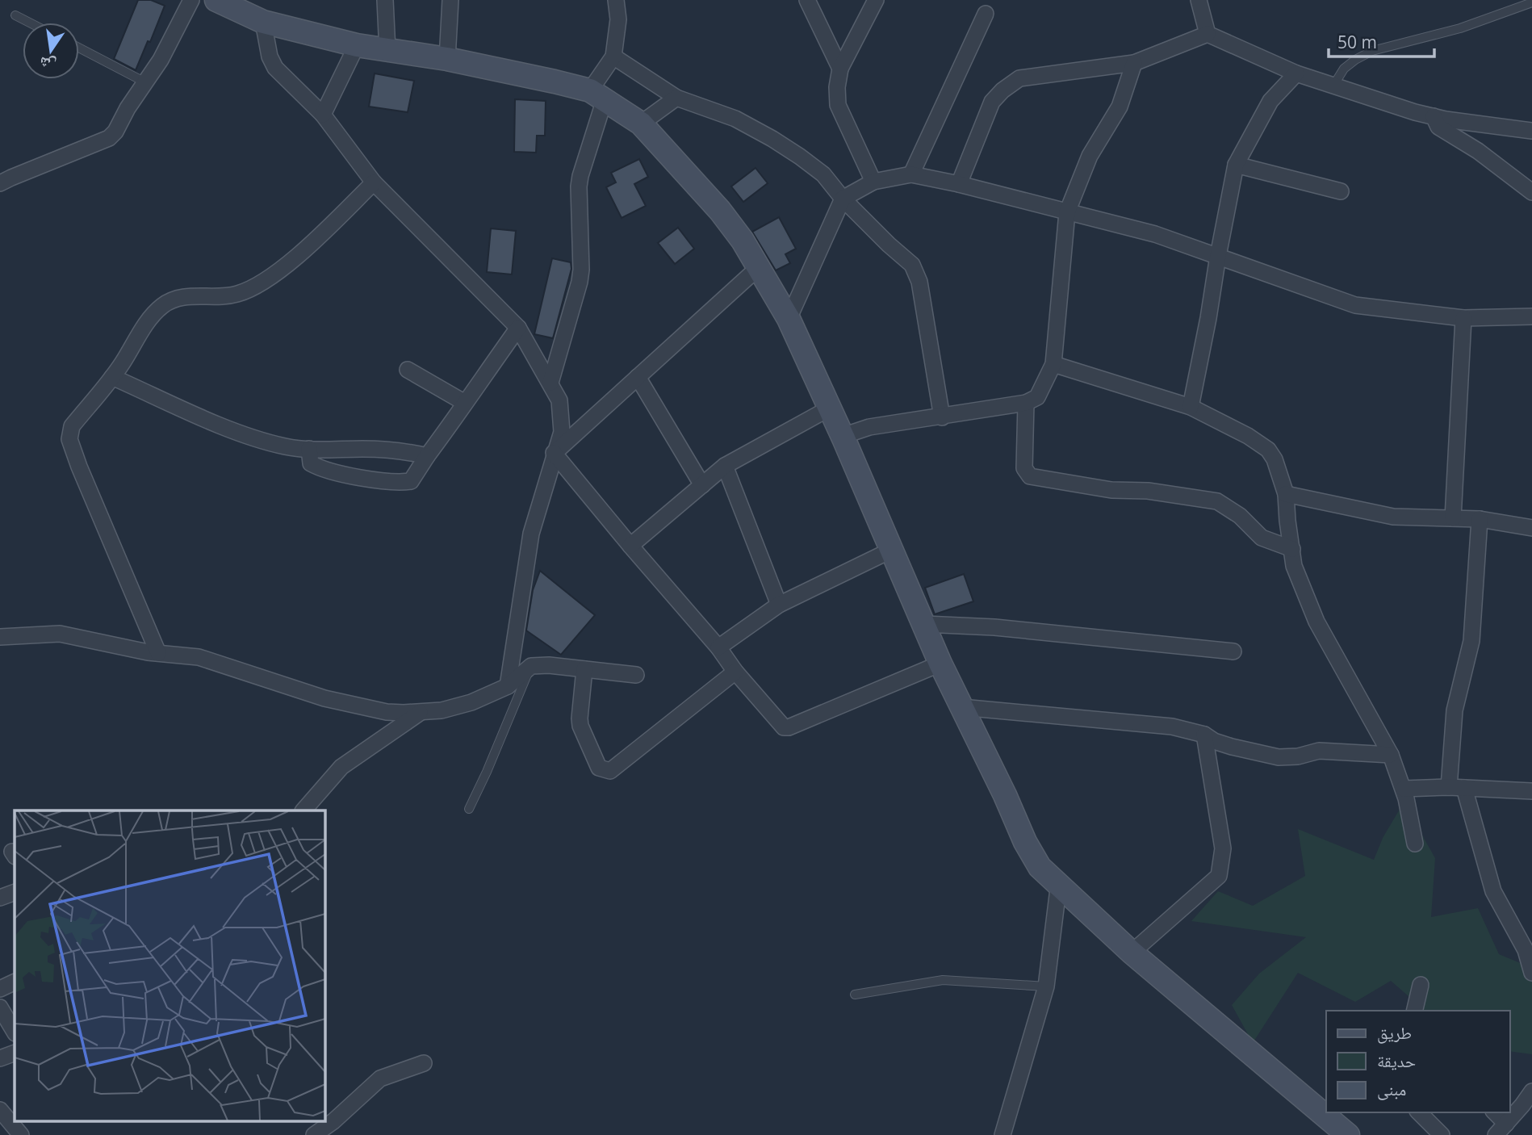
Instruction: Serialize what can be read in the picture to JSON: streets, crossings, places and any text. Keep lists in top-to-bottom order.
{
  "legend": ["طريق", "حديقة", "مبنى"],
  "scale_bar": "50 m",
  "north": "bottom"
}
